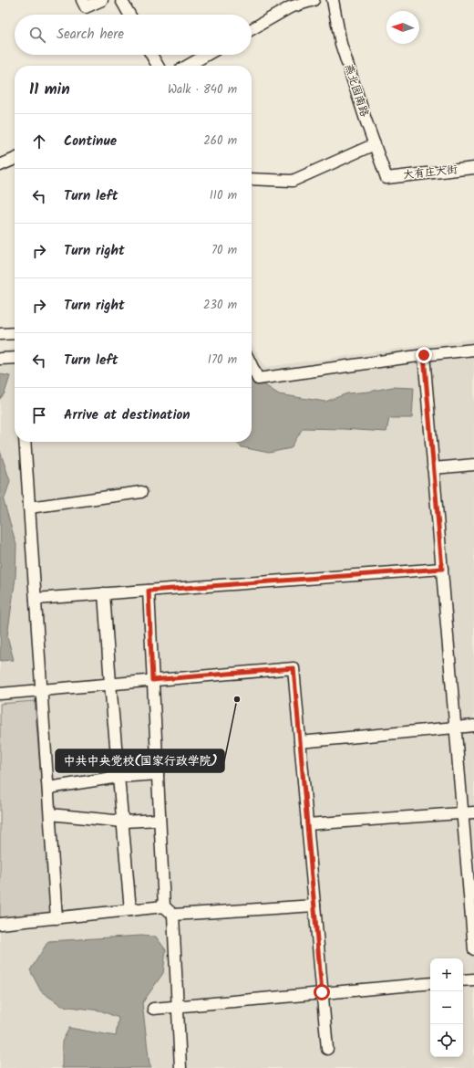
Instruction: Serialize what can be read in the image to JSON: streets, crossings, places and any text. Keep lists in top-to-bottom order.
{
  "streets": {
    "street": ["燕北园南路", "大有庄大街"]
  },
  "crossings": [
    ["燕北园南路", "大有庄大街"]
  ],
  "places": ["中共中央党校(国家行政学院)"],
  "north": "left",
  "page": {
    "search": "Search here",
    "heading": ["11 min", "Walk · 840 m"],
    "list": [
      ["Continue", "260 m"],
      ["Turn left", "110 m"],
      ["Turn right", "70 m"],
      ["Turn right", "230 m"],
      ["Turn left", "170 m"],
      "Arrive at destination"
    ],
    "map_buttons": ["+", "−"]
  }
}
